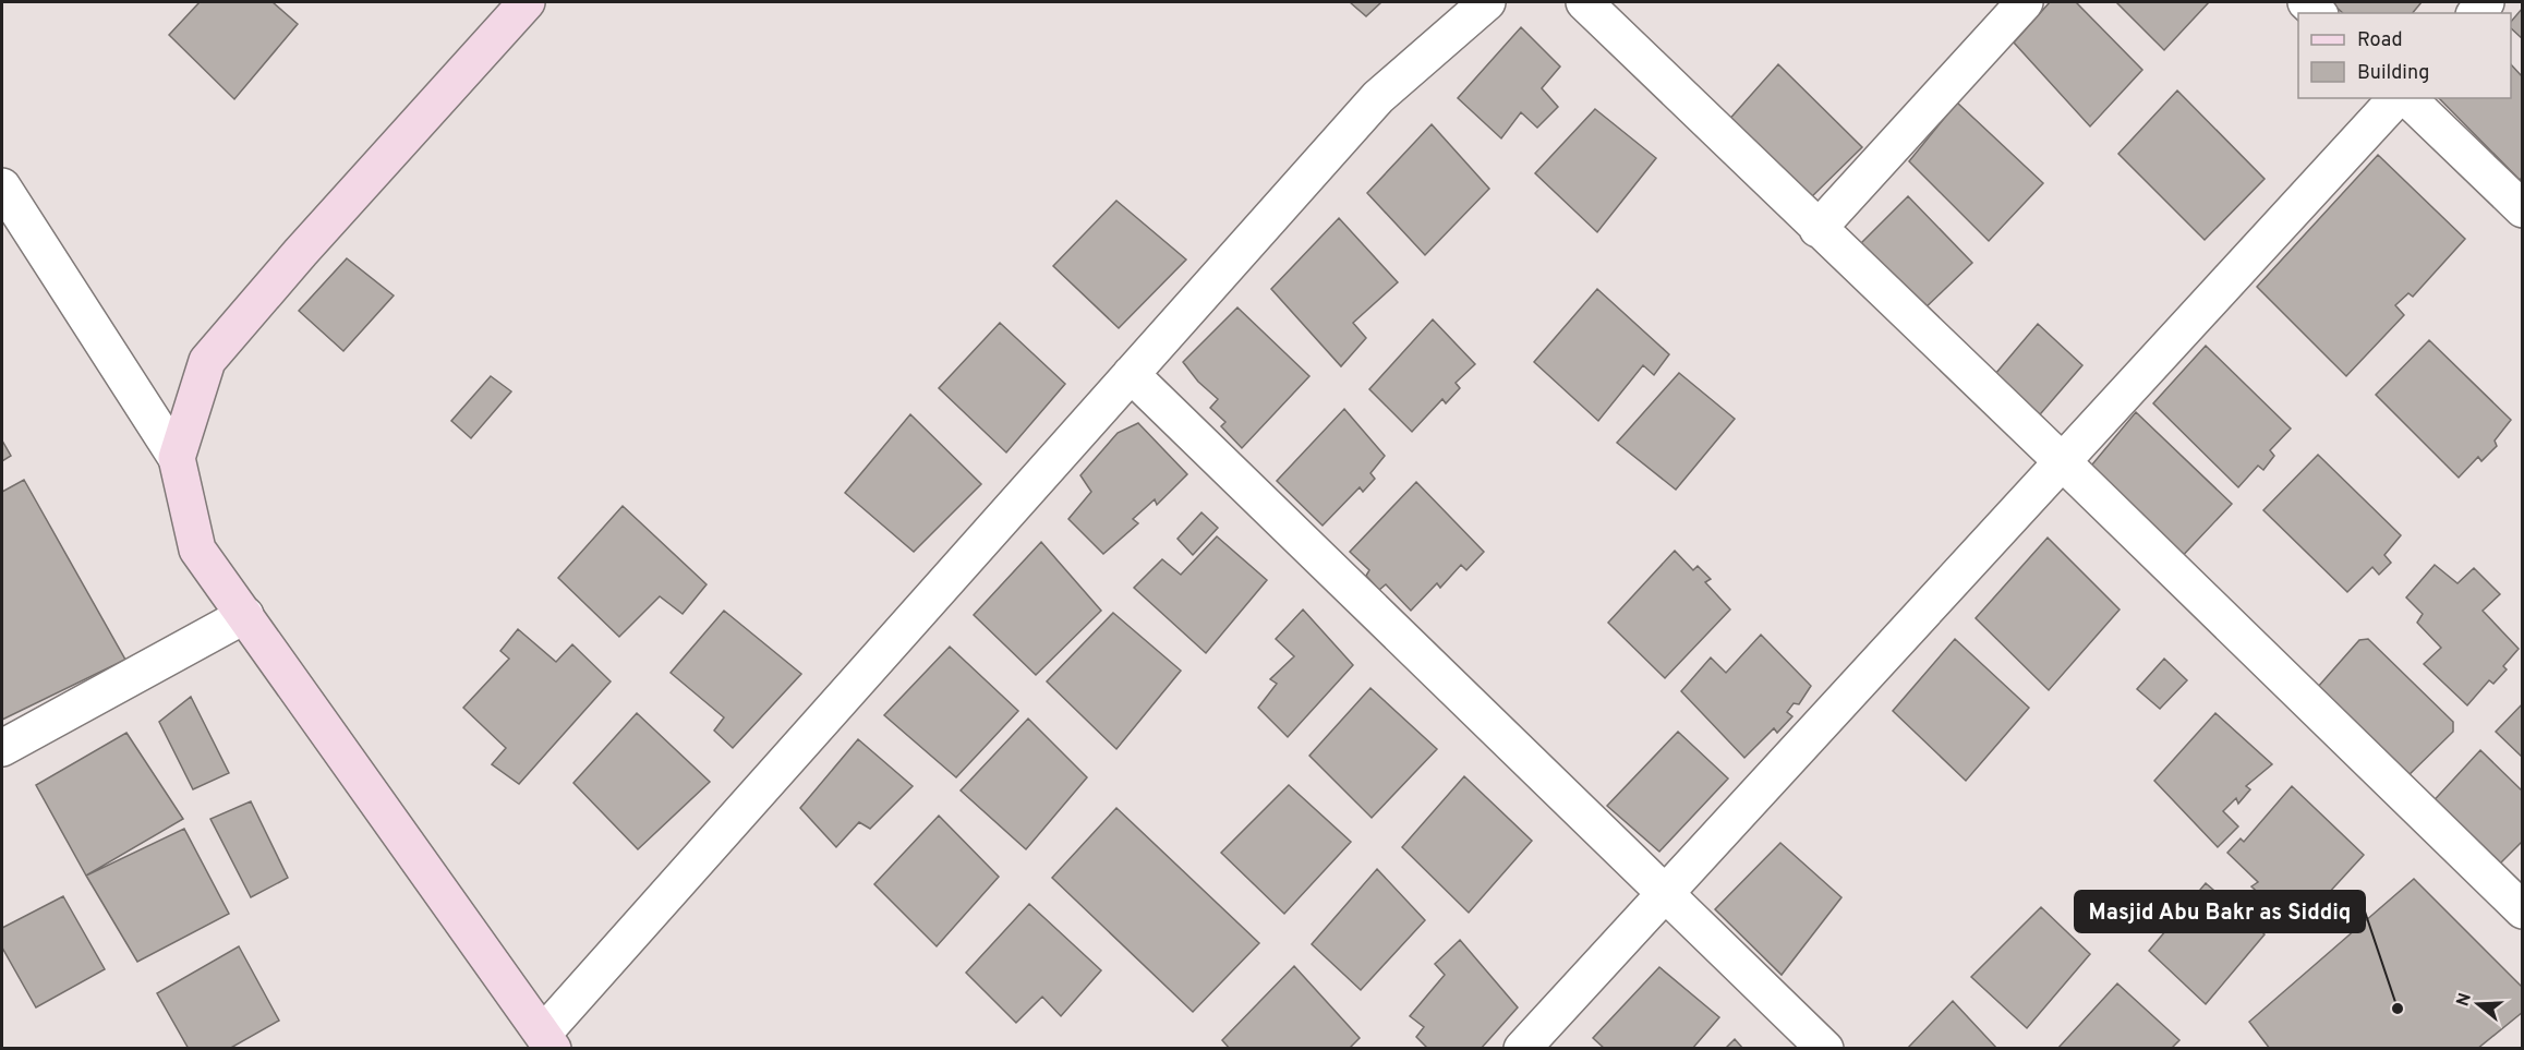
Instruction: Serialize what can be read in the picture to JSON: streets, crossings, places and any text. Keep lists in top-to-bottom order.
{
  "places": ["Masjid Abu Bakr as Siddiq"],
  "legend": ["Road", "Building"],
  "north": "left"
}
